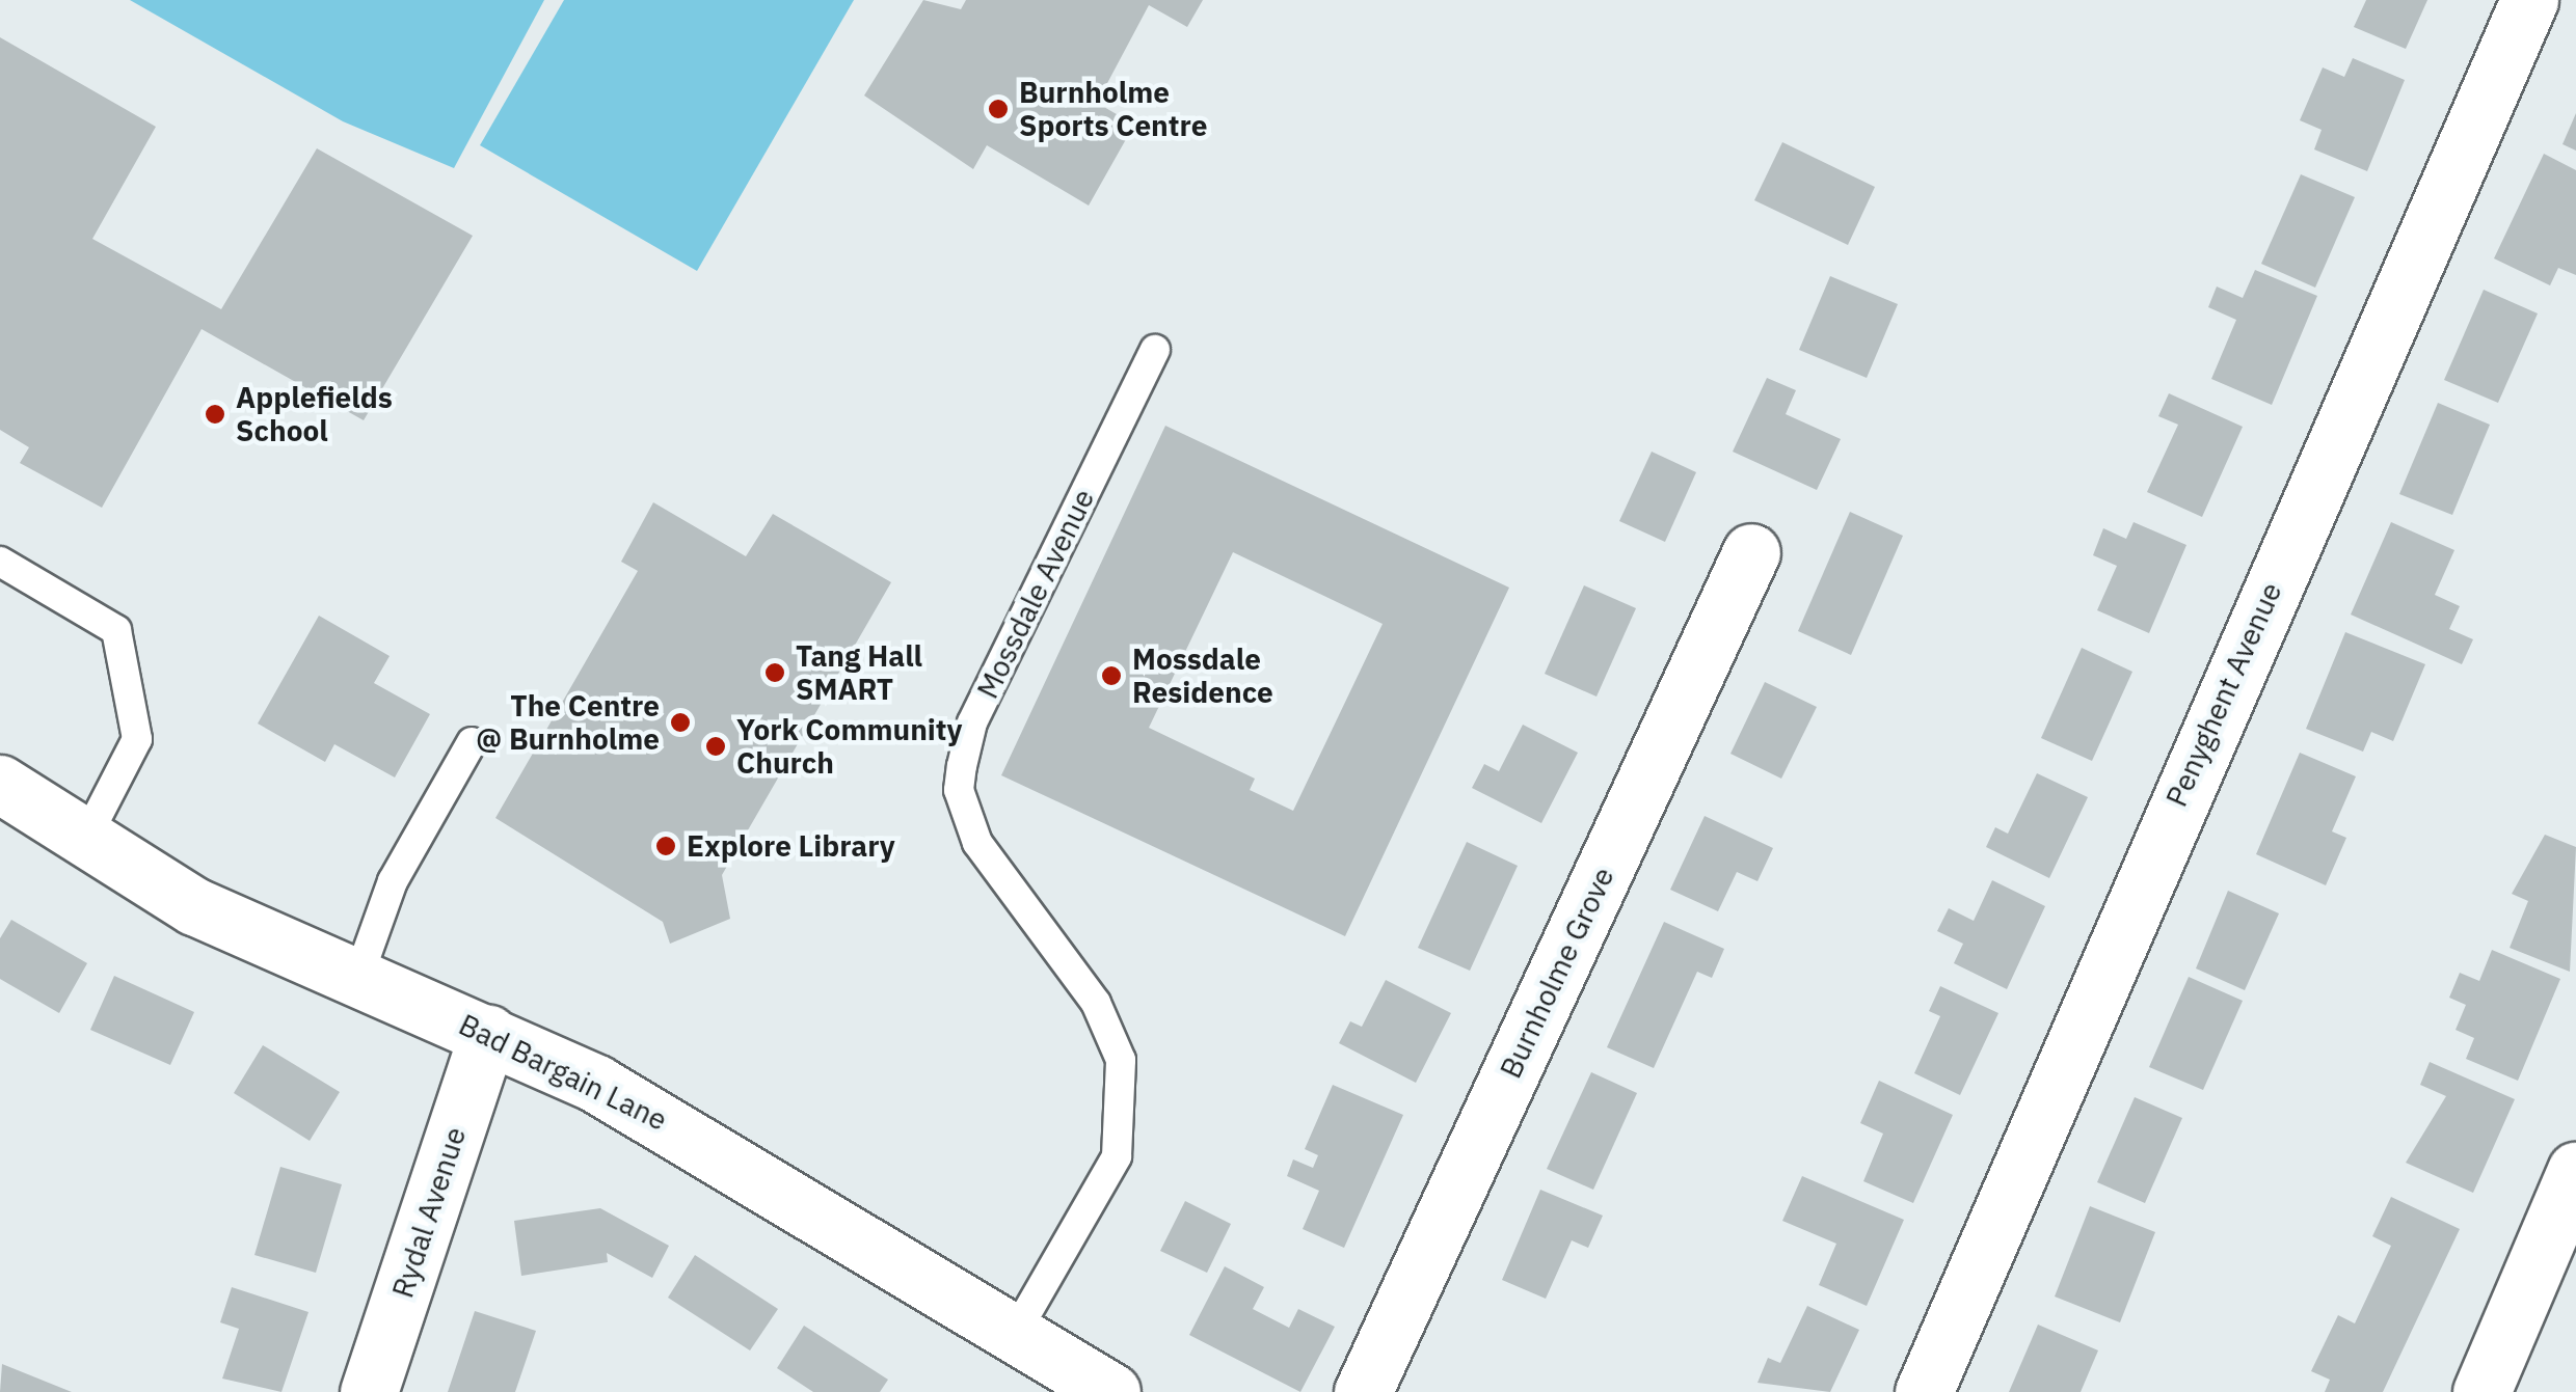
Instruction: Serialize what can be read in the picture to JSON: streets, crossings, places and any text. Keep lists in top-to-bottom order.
{
  "streets": {
    "street": [
      "Penyghent Avenue",
      "Burnholme Grove",
      "Bad Bargain Lane",
      "Rydal Avenue"
    ],
    "lane": ["Mossdale Avenue"]
  },
  "crossings": [
    ["Mossdale Avenue", "Bad Bargain Lane"],
    ["Bad Bargain Lane", "Rydal Avenue"]
  ],
  "places": [
    "Burnholme Sports Centre",
    "Applefields School",
    "Tang Hall SMART",
    "Mossdale Residence",
    "The Centre @ Burnholme",
    "York Community Church",
    "Explore Library"
  ]
}
